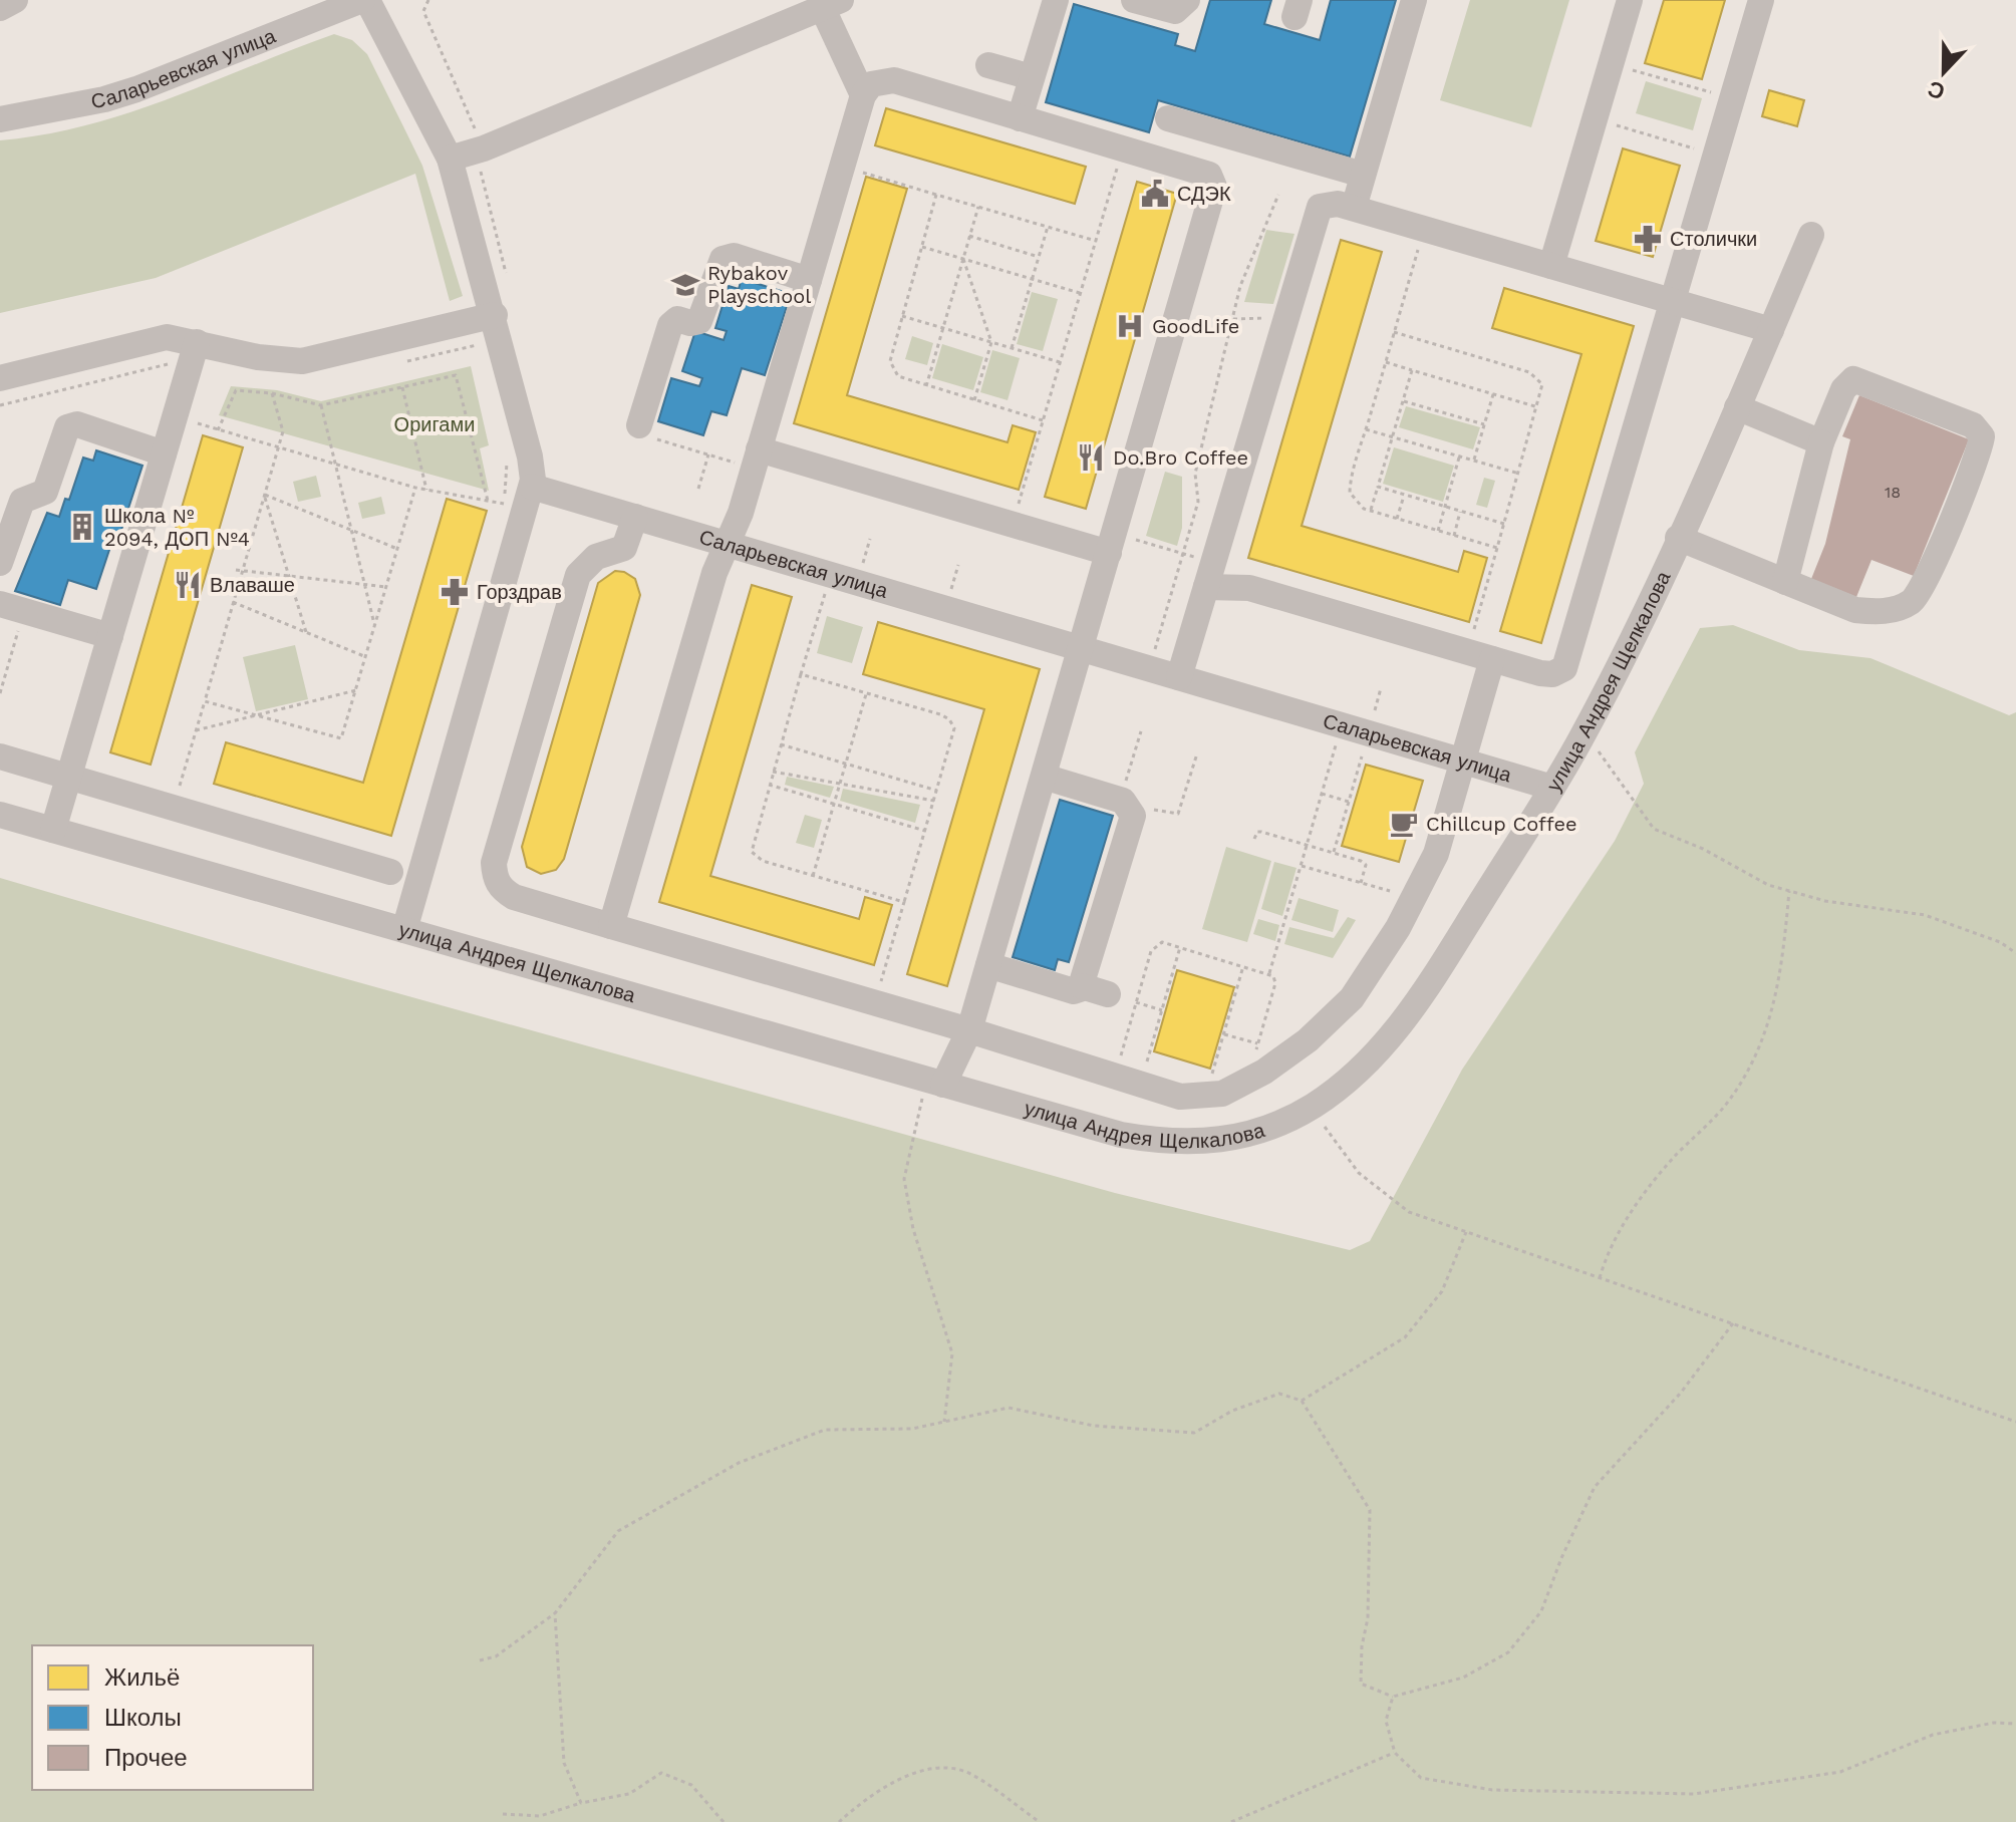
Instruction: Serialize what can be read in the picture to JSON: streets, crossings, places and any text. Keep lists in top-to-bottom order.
{
  "streets": {
    "street": ["Саларьевская улица", "улица Андрея Щелкалова"]
  },
  "crossings": [
    ["Саларьевская улица", "улица Андрея Щелкалова"]
  ],
  "parks": ["Оригами"],
  "places": {
    "public building": ["СДЭК"],
    "pharmacy": ["Столички", "Горздрав"],
    "school or university": ["Rybakov Playschool"],
    "hospital": ["GoodLife"],
    "restaurant": ["Do.Bro Coffee", "Влаваше"],
    "building": ["Школа № 2094, ДОП №4"],
    "cafe": ["Chillcup Coffee"]
  },
  "house_numbers": ["18"],
  "legend": ["Жильё", "Школы", "Прочее"],
  "north": "bottom"
}
